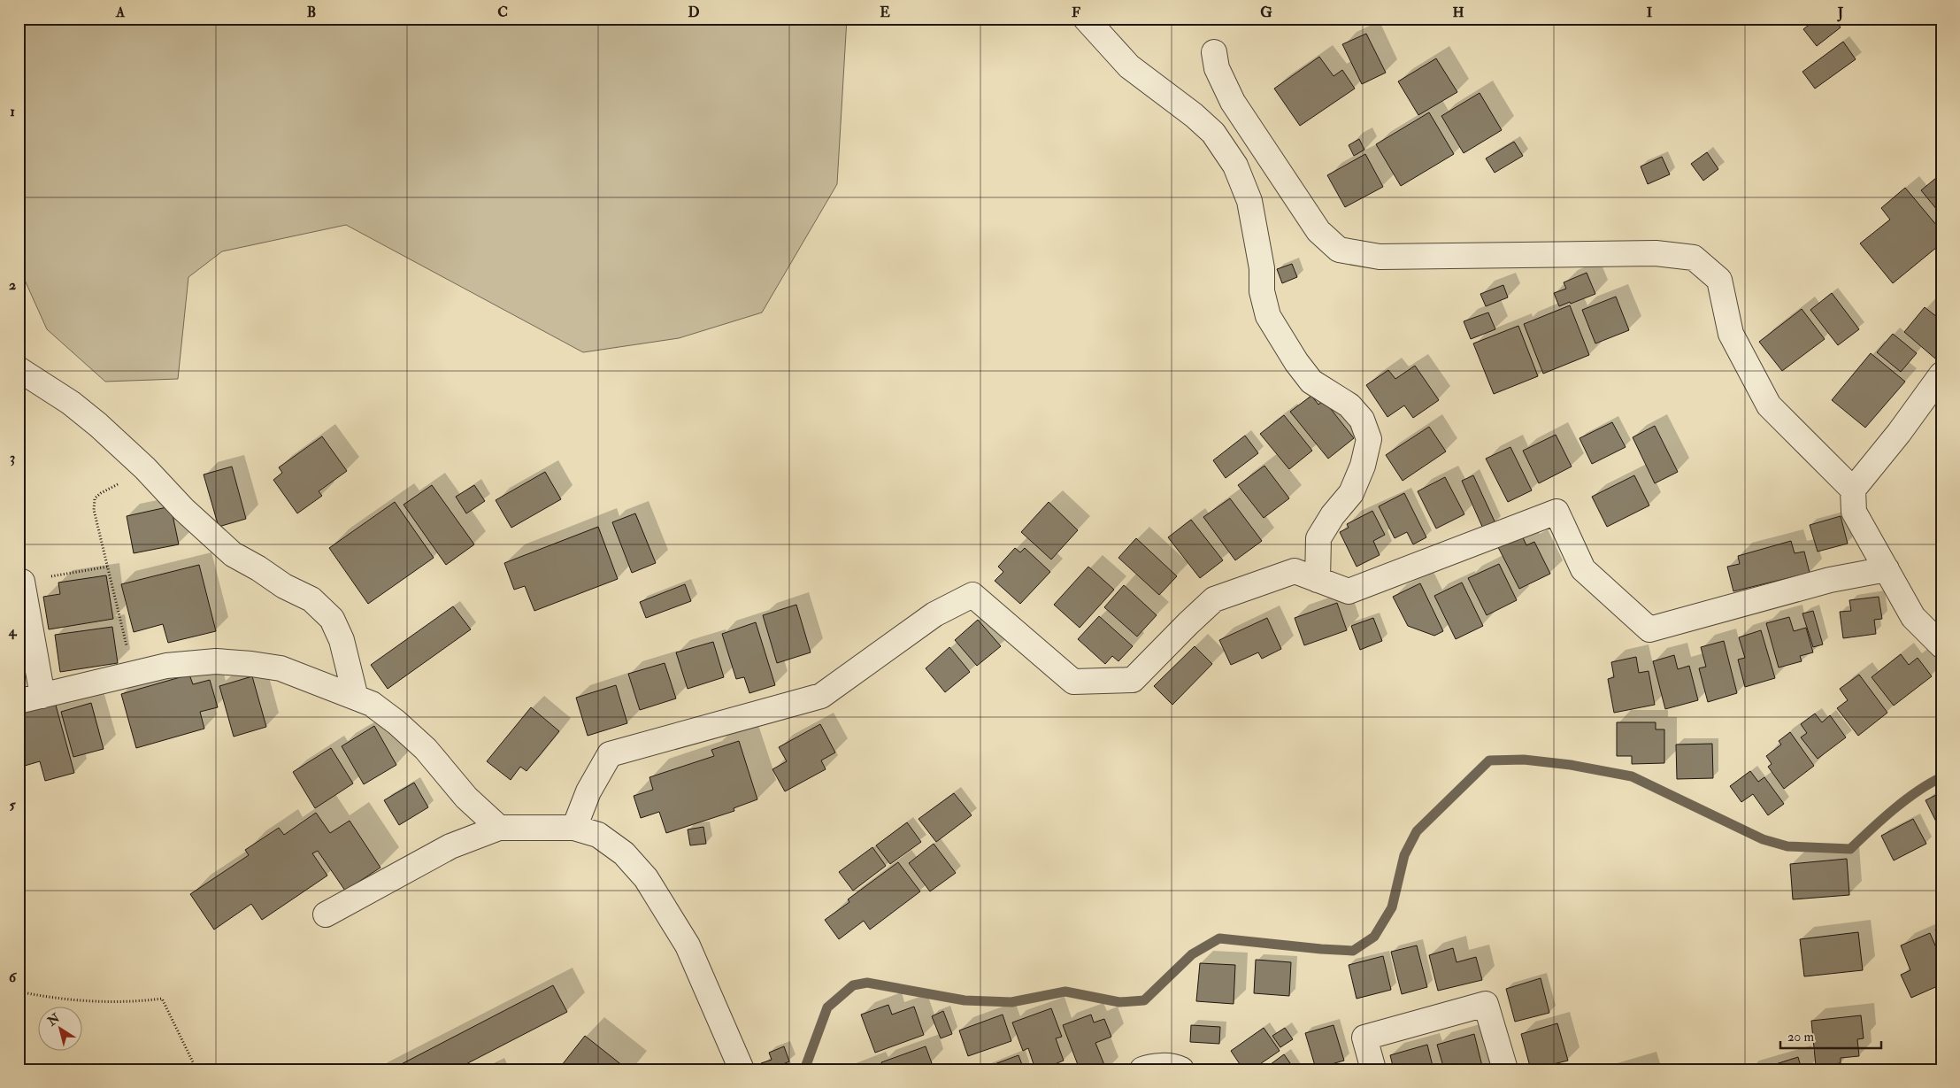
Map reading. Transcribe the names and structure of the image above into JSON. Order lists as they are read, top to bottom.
{
  "scale_bar": "20 m",
  "north": "top left",
  "grid": {
    "columns": [
      "A",
      "B",
      "C",
      "D",
      "E",
      "F",
      "G",
      "H",
      "I",
      "J"
    ],
    "rows": [
      "1",
      "2",
      "3",
      "4",
      "5",
      "6"
    ]
  }
}
